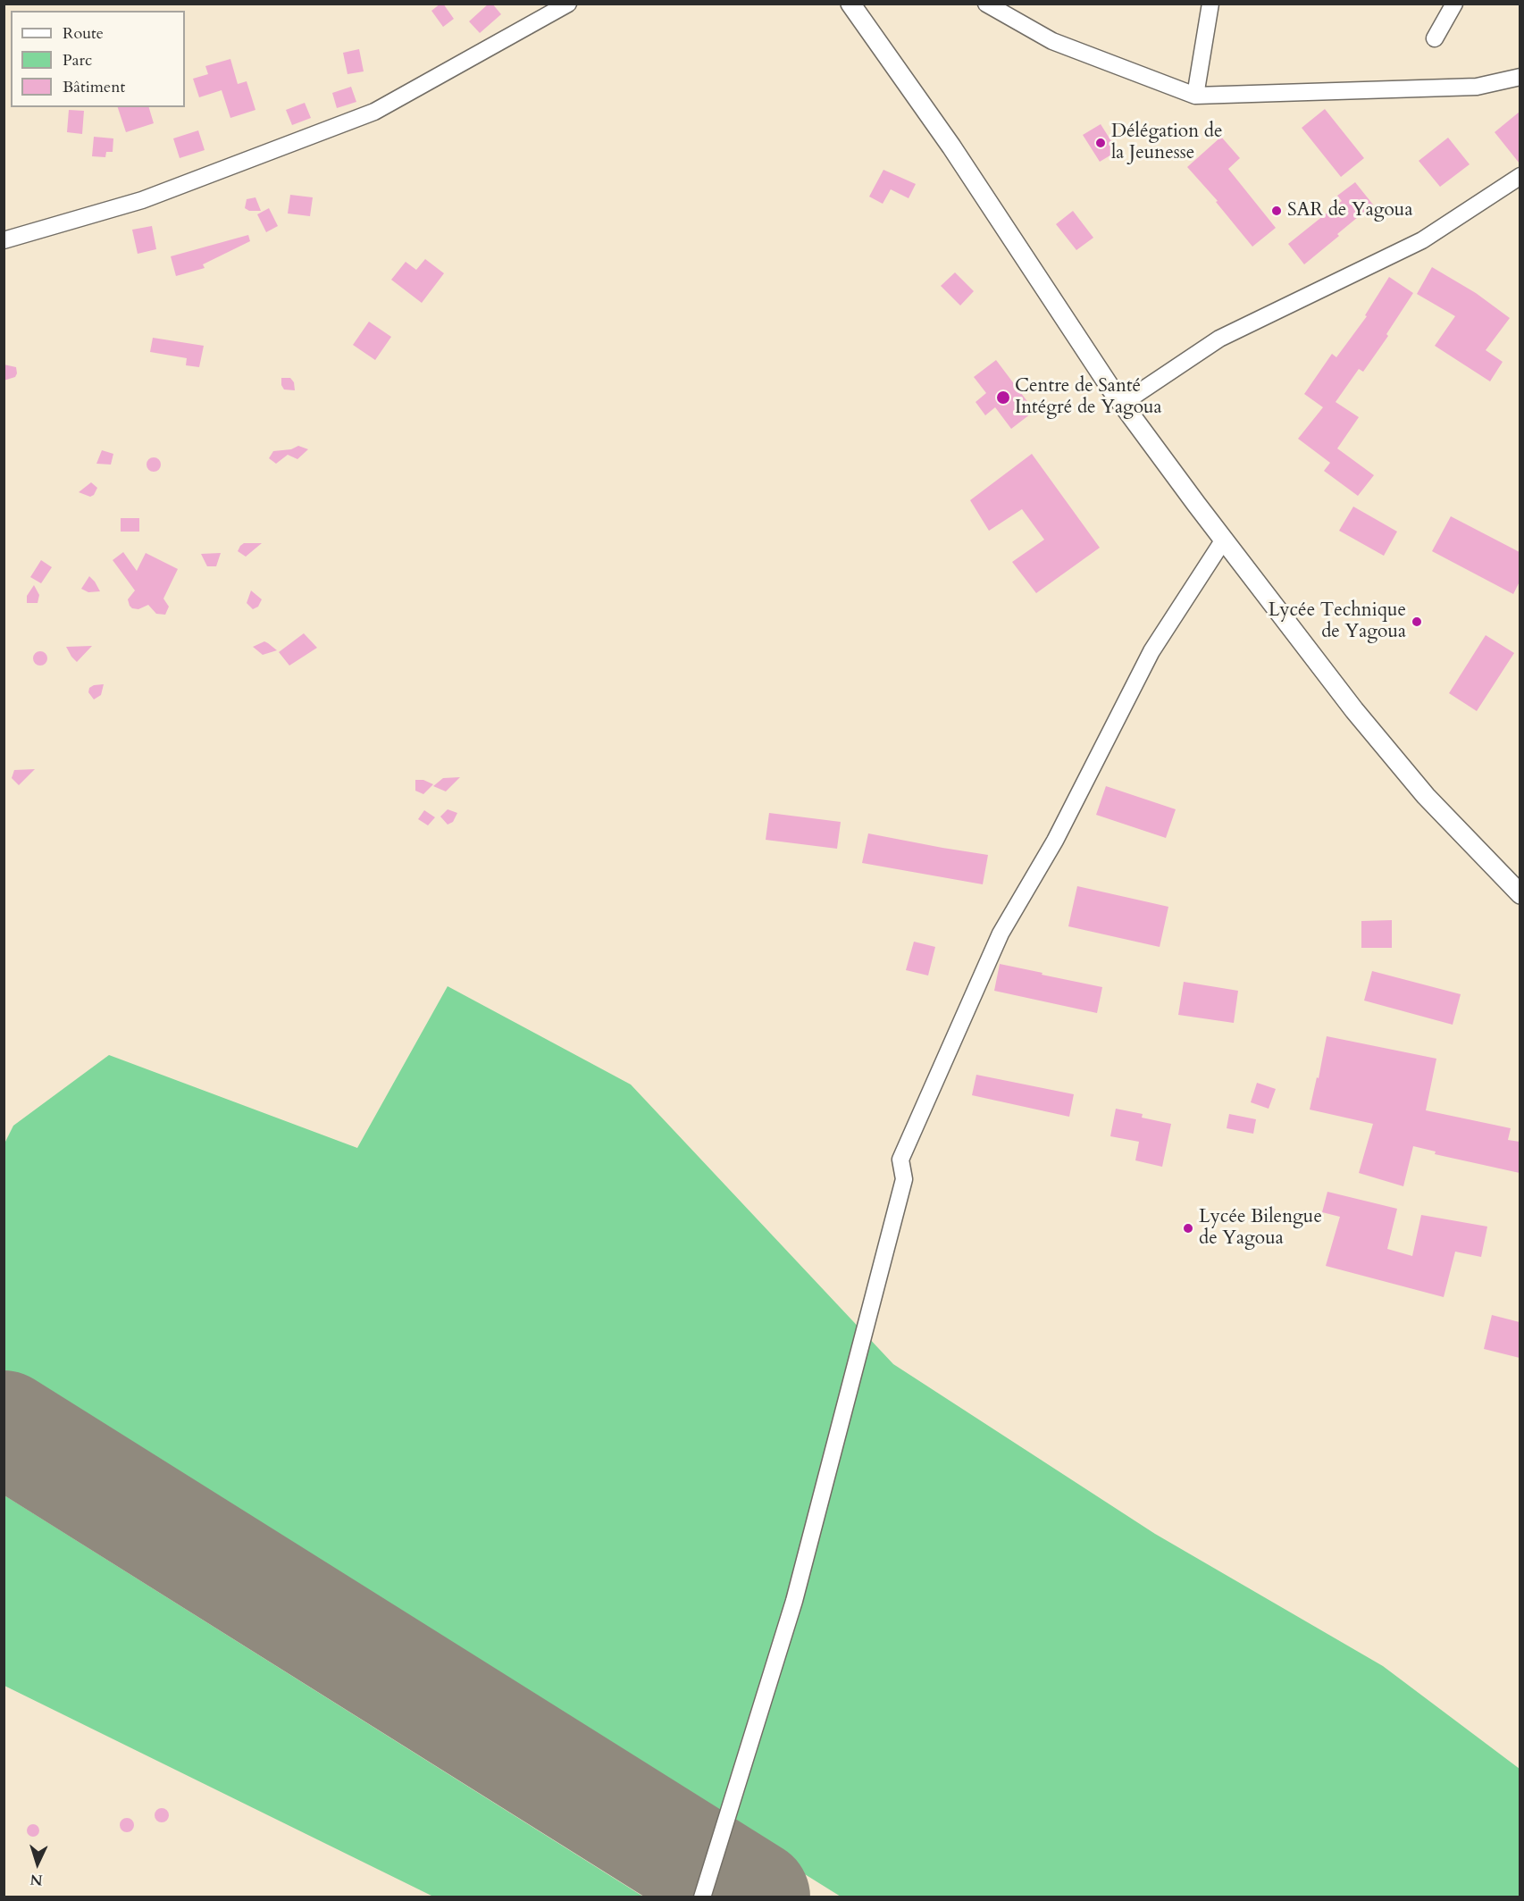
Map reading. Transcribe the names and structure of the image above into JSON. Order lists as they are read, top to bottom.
{
  "places": [
    "Délégation de la Jeunesse",
    "SAR de Yagoua",
    "Centre de Santé Intégré de Yagoua",
    "Lycée Technique de Yagoua",
    "Lycée Bilengue de Yagoua"
  ],
  "legend": ["Route", "Parc", "Bâtiment"],
  "north": "bottom"
}
